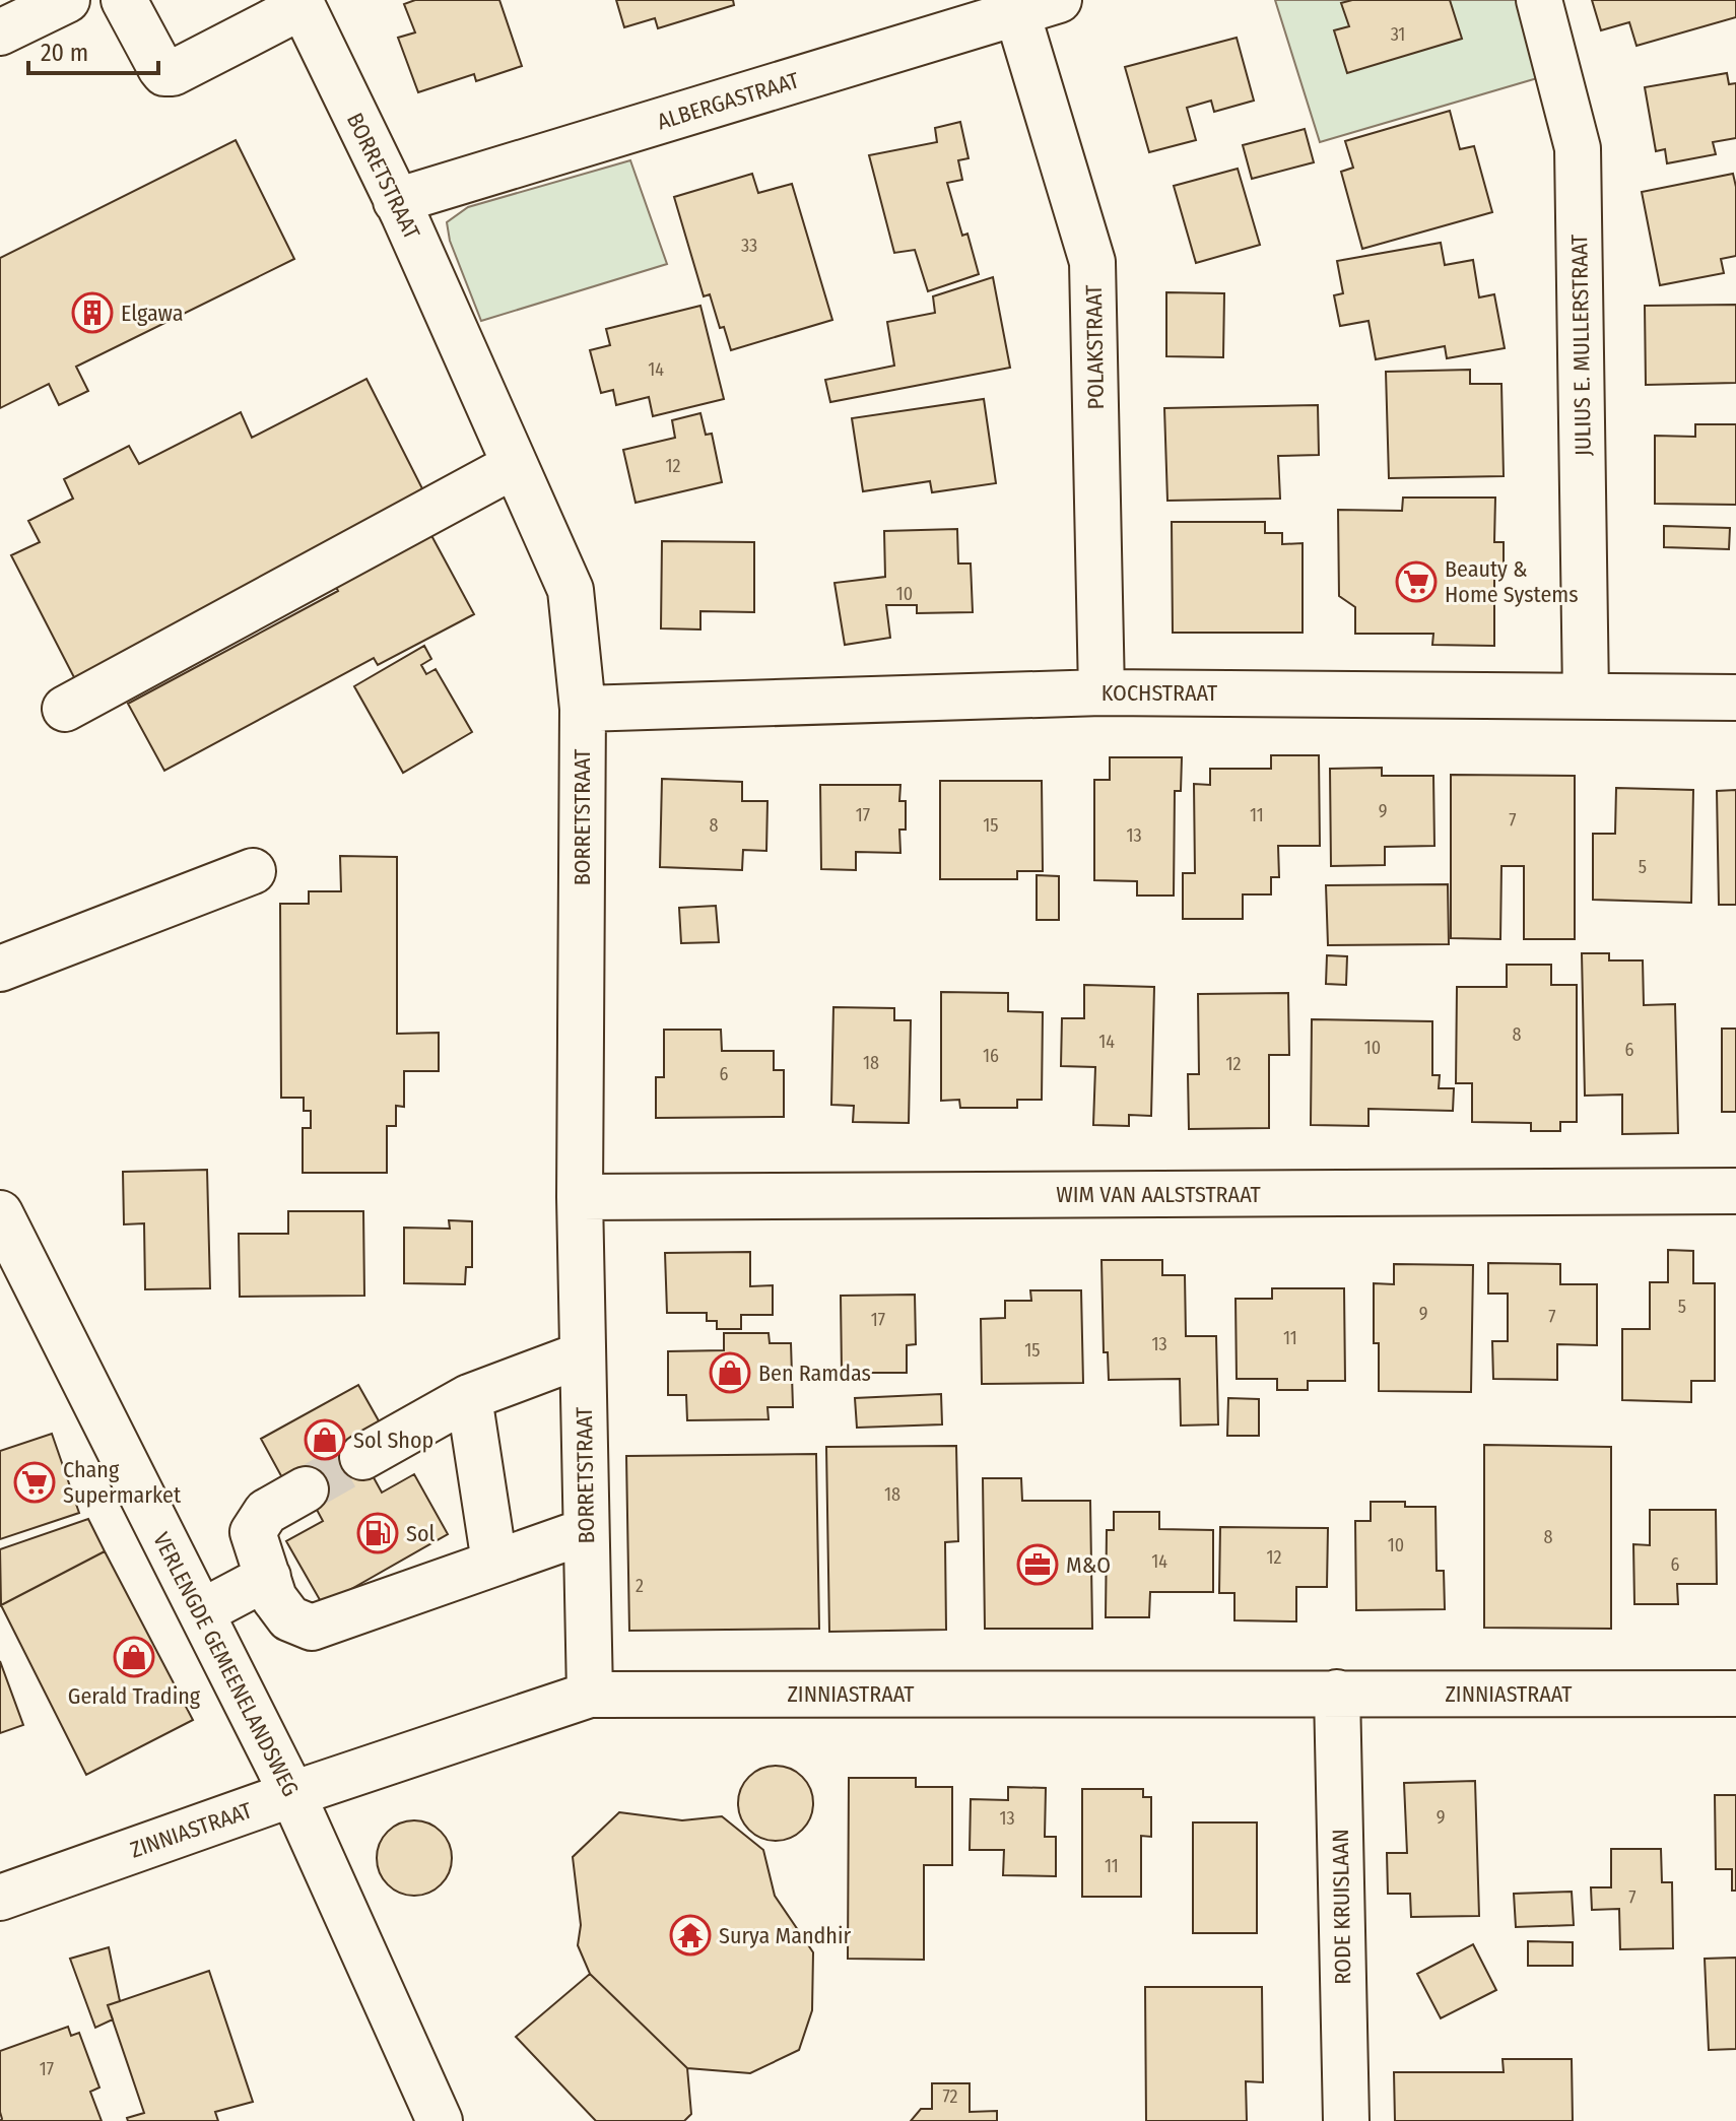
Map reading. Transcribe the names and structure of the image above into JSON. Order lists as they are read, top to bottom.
{
  "streets": {
    "street": [
      "ALBERGASTRAAT",
      "BORRETSTRAAT",
      "JULIUS E. MULLERSTRAAT",
      "POLAKSTRAAT",
      "KOCHSTRAAT",
      "WIM VAN AALSTSTRAAT",
      "VERLENGDE GEMEENELANDSWEG",
      "ZINNIASTRAAT",
      "RODE KRUISLAAN"
    ]
  },
  "crossings": [
    ["ALBERGASTRAAT", "BORRETSTRAAT"],
    ["ALBERGASTRAAT", "POLAKSTRAAT"],
    ["BORRETSTRAAT", "KOCHSTRAAT"],
    ["BORRETSTRAAT", "WIM VAN AALSTSTRAAT"],
    ["BORRETSTRAAT", "ZINNIASTRAAT"],
    ["JULIUS E. MULLERSTRAAT", "KOCHSTRAAT"],
    ["POLAKSTRAAT", "KOCHSTRAAT"],
    ["VERLENGDE GEMEENELANDSWEG", "ZINNIASTRAAT"],
    ["ZINNIASTRAAT", "RODE KRUISLAAN"]
  ],
  "places": {
    "building": ["Elgawa"],
    "supermarket": ["Beauty & Home Systems", "Chang Supermarket"],
    "shop": ["Ben Ramdas", "Sol Shop", "Gerald Trading"],
    "fuel station": ["Sol"],
    "office": ["M&O"],
    "temple": ["Surya Mandhir"]
  },
  "house_numbers": [
    "31",
    "33",
    "14",
    "12",
    "10",
    "9",
    "17",
    "11",
    "7",
    "8",
    "15",
    "13",
    "5",
    "8",
    "14",
    "10",
    "6",
    "16",
    "18",
    "12",
    "6",
    "5",
    "9",
    "7",
    "17",
    "11",
    "13",
    "15",
    "18",
    "8",
    "10",
    "12",
    "14",
    "6",
    "2",
    "9",
    "13",
    "11",
    "7",
    "17",
    "72"
  ],
  "scale_bar": "20 m"
}
